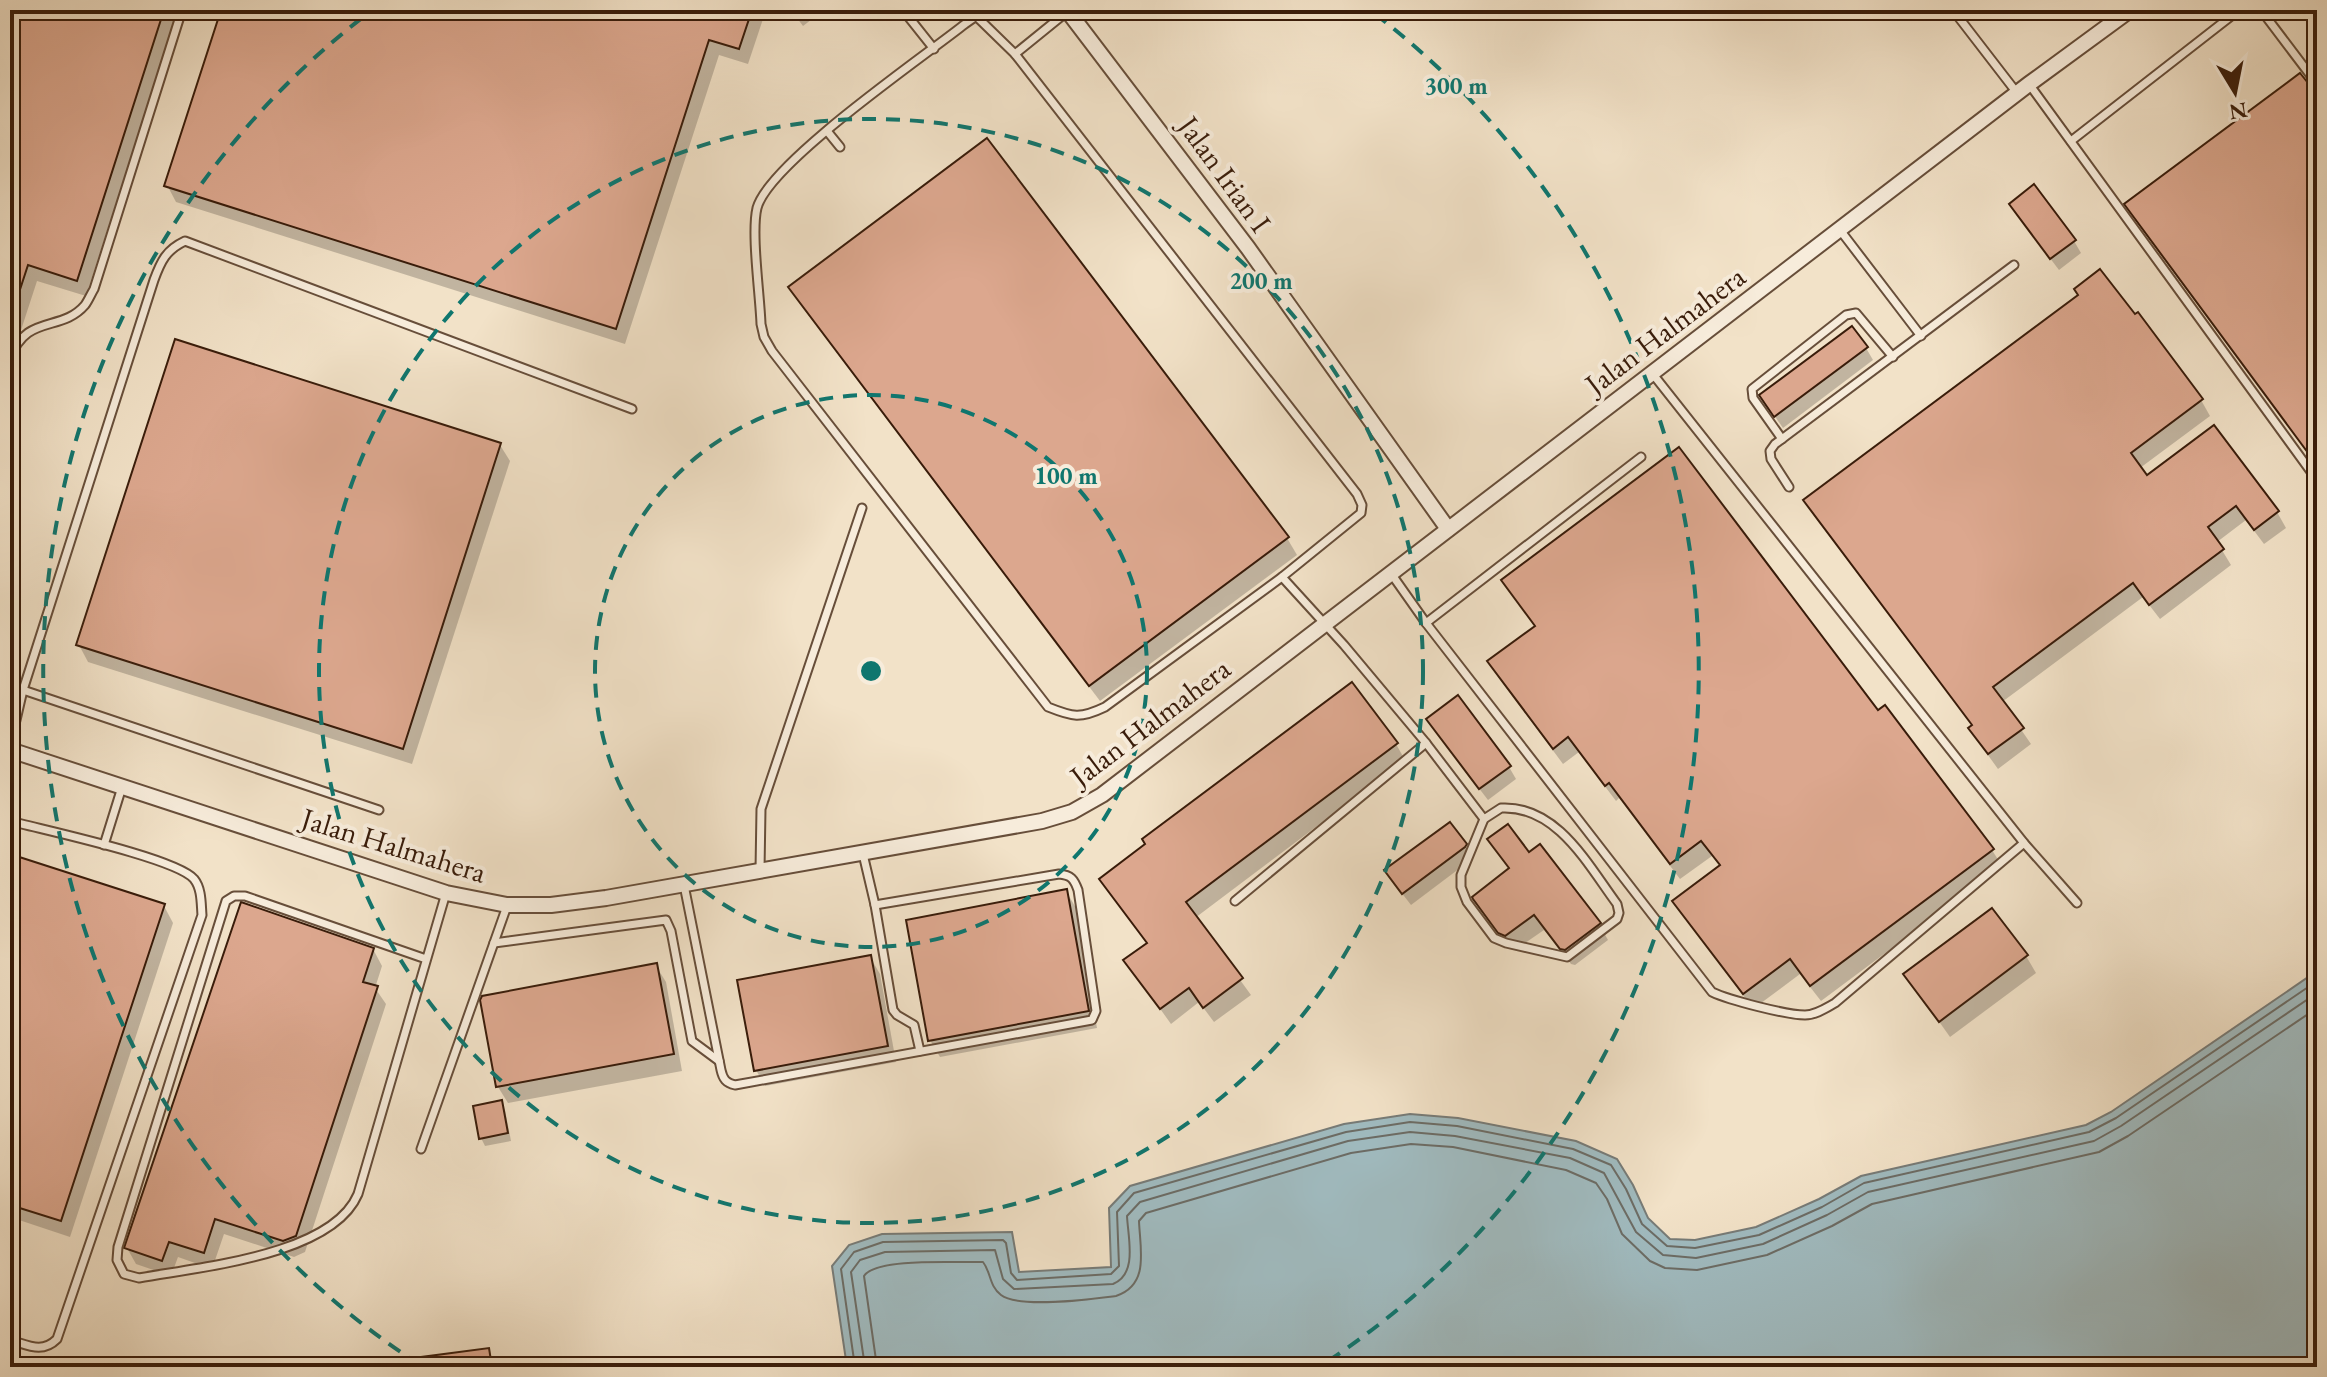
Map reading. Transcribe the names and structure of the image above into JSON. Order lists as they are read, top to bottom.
{
  "streets": {
    "street": ["Jalan Irian I", "Jalan Halmahera"]
  },
  "crossings": [
    ["Jalan Irian I", "Jalan Halmahera"]
  ],
  "north": "bottom",
  "rings": ["300 m", "200 m", "100 m"]
}
